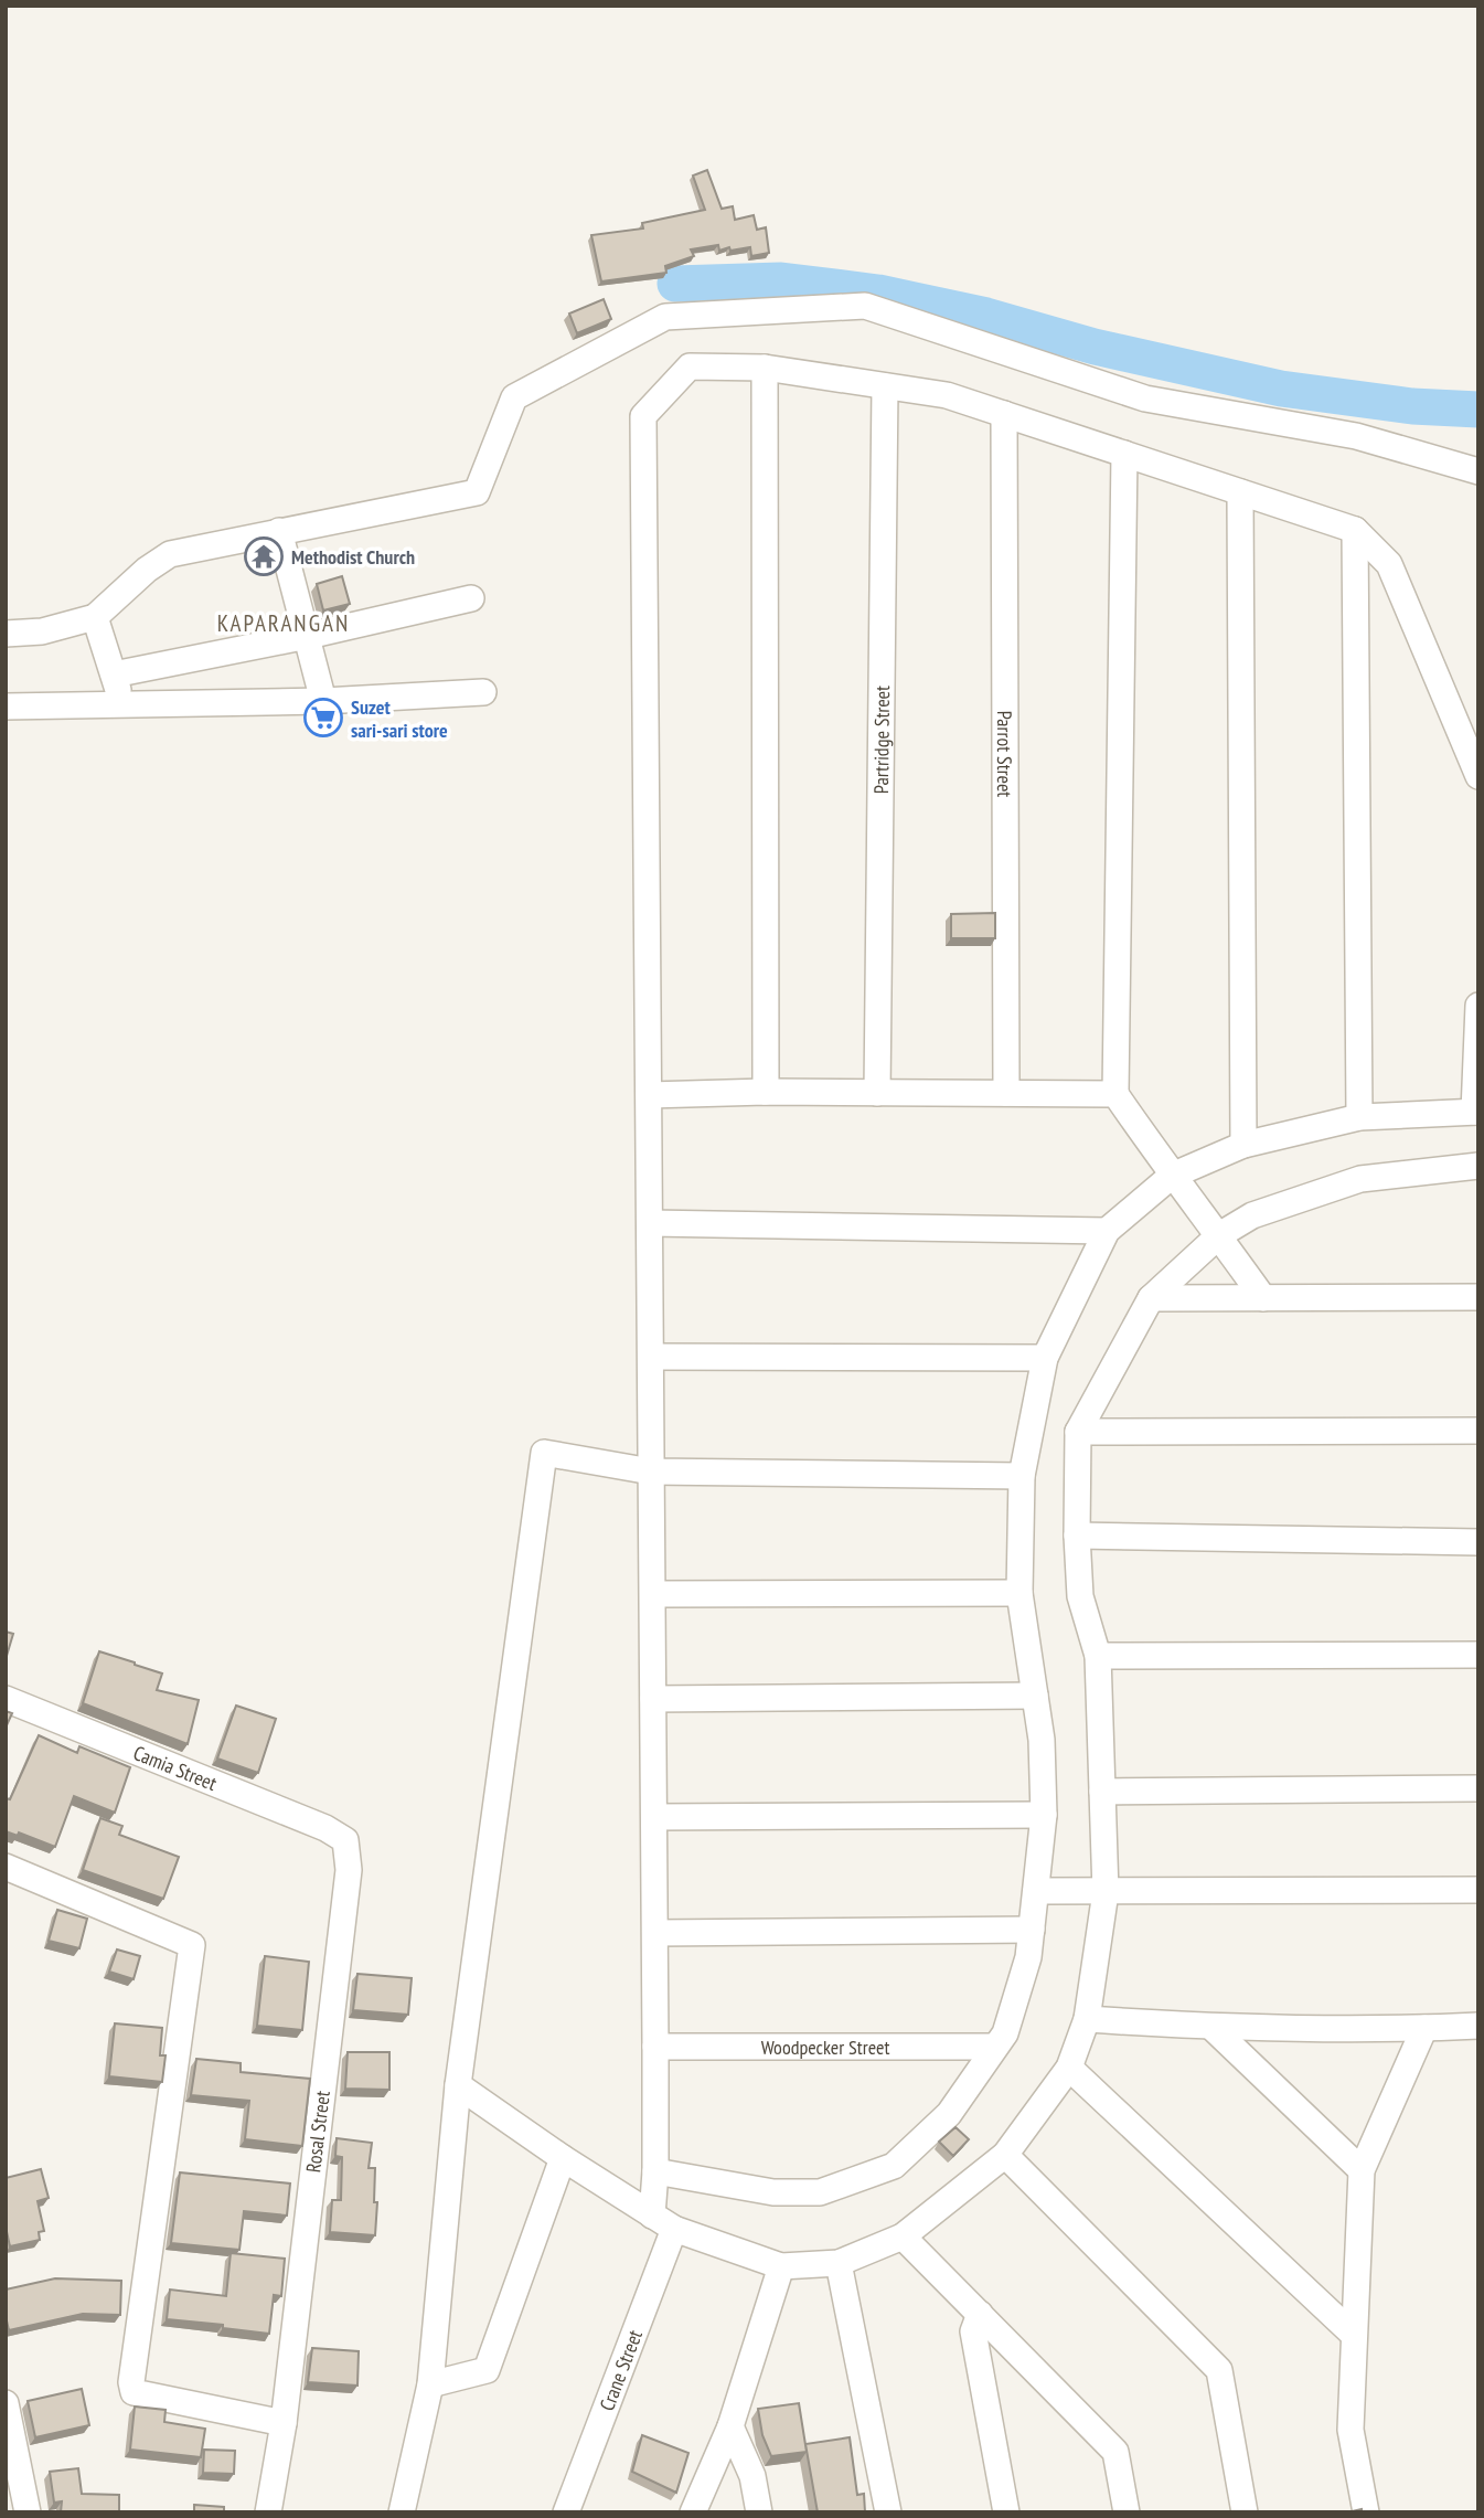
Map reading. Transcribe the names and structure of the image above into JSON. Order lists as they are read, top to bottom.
{
  "streets": {
    "street": [
      "Partridge Street",
      "Parrot Street",
      "Camia Street",
      "Woodpecker Street",
      "Rosal Street",
      "Crane Street"
    ]
  },
  "crossings": [
    ["Camia Street", "Rosal Street"]
  ],
  "districts": ["KAPARANGAN"],
  "places": {
    "temple": ["Methodist Church"],
    "supermarket": ["Suzet sari-sari store"]
  }
}
